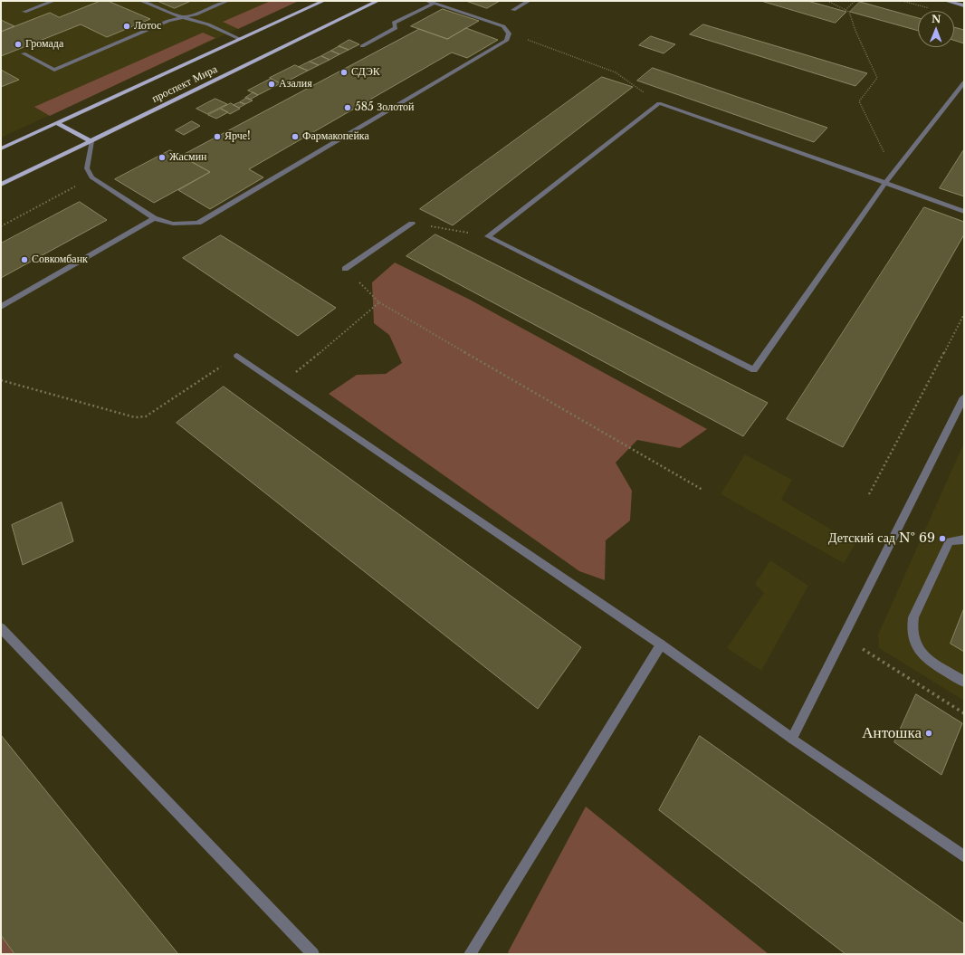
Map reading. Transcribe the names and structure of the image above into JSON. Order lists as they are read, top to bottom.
{
  "streets": {
    "main road": ["проспект Мира"]
  },
  "places": [
    "Лотос",
    "Громада",
    "СДЭК",
    "Азалия",
    "585 Золотой",
    "Ярче!",
    "Фармакопейка",
    "Жасмин",
    "Совкомбанк",
    "Детский сад № 69",
    "Антошка"
  ],
  "north": "top"
}
